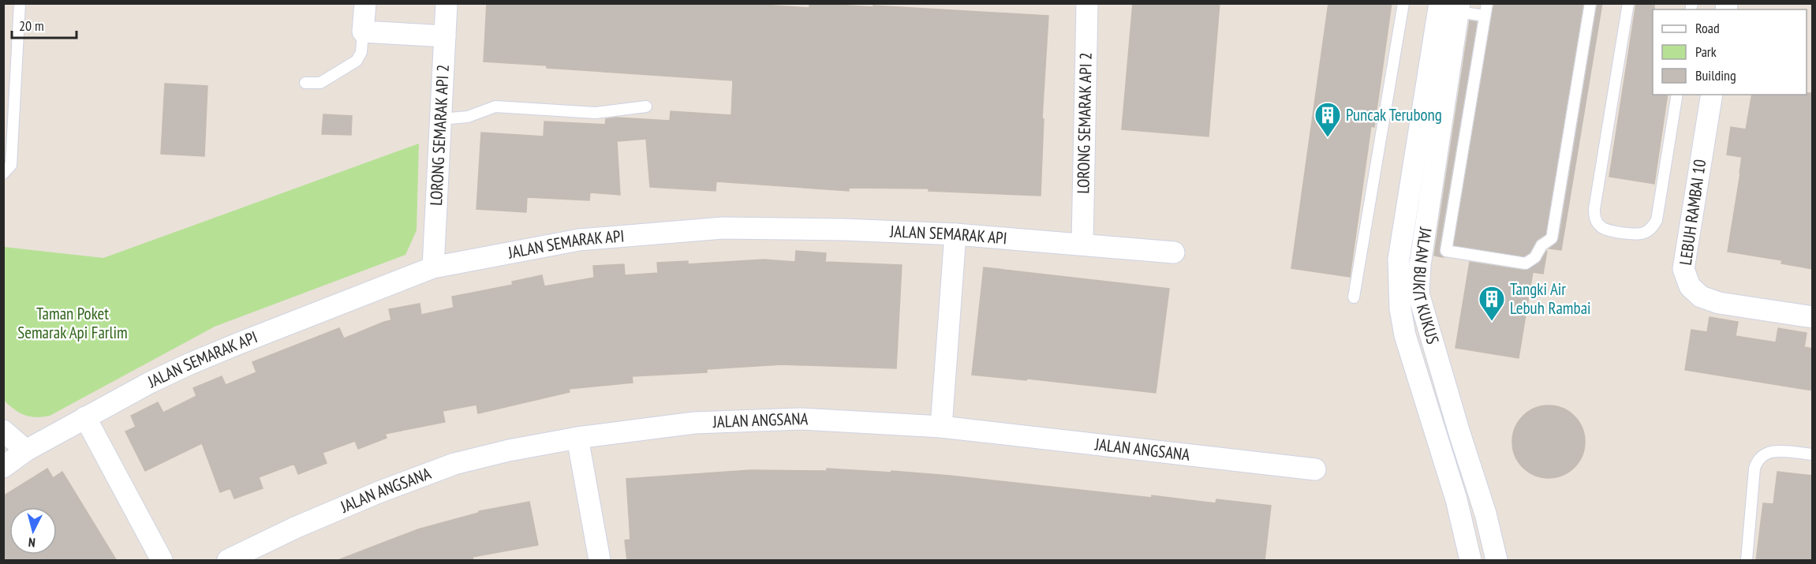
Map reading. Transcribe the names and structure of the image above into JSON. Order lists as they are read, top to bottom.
{
  "streets": {
    "street": [
      "LORONG SEMARAK API 2",
      "LEBUH RAMBAI 10",
      "JALAN SEMARAK API",
      "JALAN BUKIT KUKUS",
      "JALAN ANGSANA"
    ]
  },
  "crossings": [
    ["LORONG SEMARAK API 2", "JALAN SEMARAK API"]
  ],
  "parks": ["Taman Poket Semarak Api Farlim"],
  "places": {
    "building": ["Puncak Terubong", "Tangki Air Lebuh Rambai"]
  },
  "legend": ["Road", "Park", "Building"],
  "scale_bar": "20 m",
  "north": "bottom"
}
